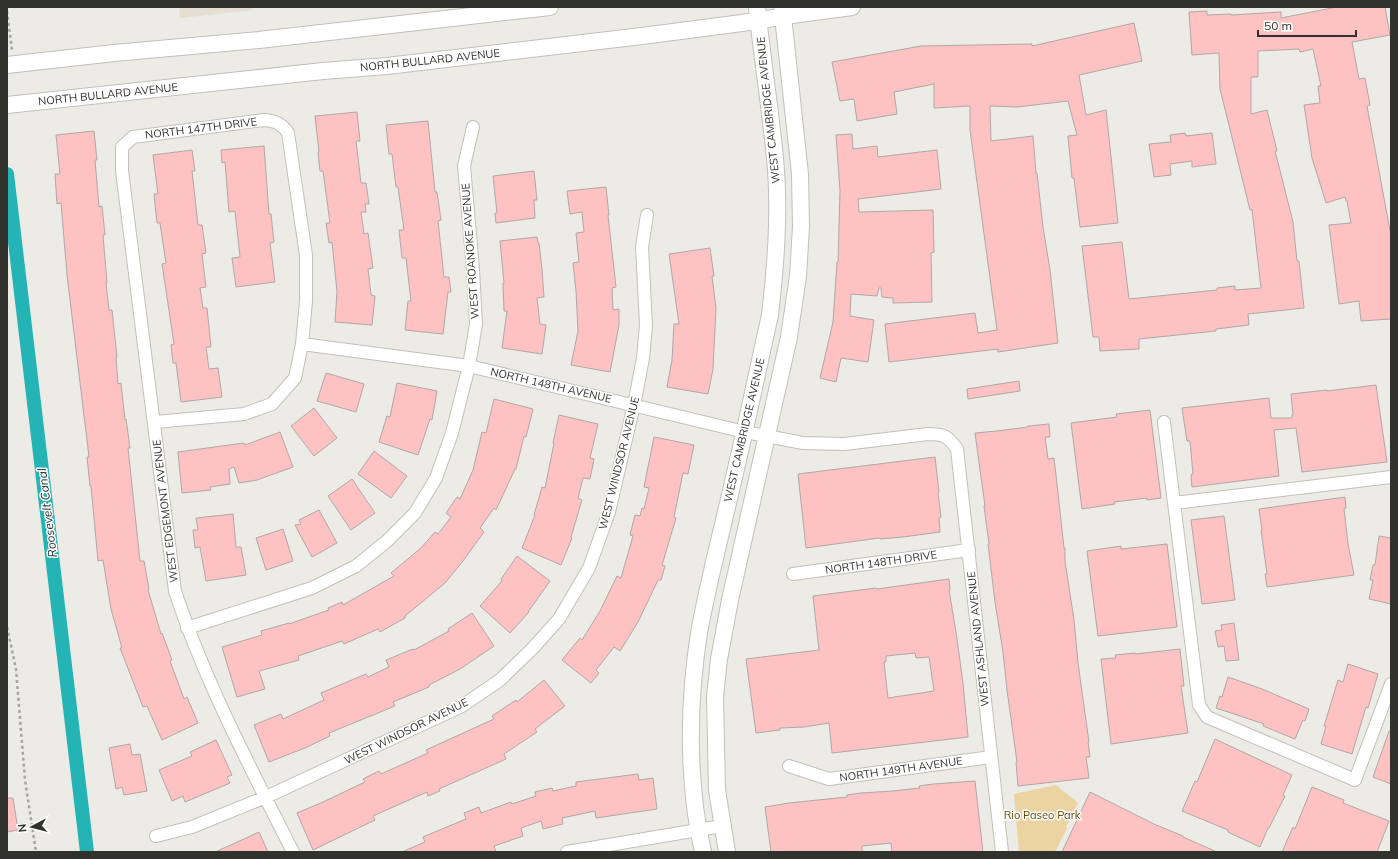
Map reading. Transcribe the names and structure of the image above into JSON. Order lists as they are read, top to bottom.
{
  "streets": {
    "street": [
      "NORTH BULLARD AVENUE",
      "WEST CAMBRIDGE AVENUE",
      "NORTH 147TH DRIVE",
      "WEST ROANOKE AVENUE",
      "NORTH 148TH AVENUE",
      "WEST WINDSOR AVENUE",
      "WEST EDGEMONT AVENUE",
      "NORTH 148TH DRIVE",
      "WEST ASHLAND AVENUE",
      "NORTH 149TH AVENUE"
    ]
  },
  "crossings": [
    ["NORTH BULLARD AVENUE", "WEST CAMBRIDGE AVENUE"],
    ["WEST CAMBRIDGE AVENUE", "NORTH 148TH AVENUE"],
    ["NORTH 147TH DRIVE", "NORTH 148TH AVENUE"],
    ["NORTH 147TH DRIVE", "WEST EDGEMONT AVENUE"],
    ["WEST ROANOKE AVENUE", "NORTH 148TH AVENUE"],
    ["WEST ROANOKE AVENUE", "WEST EDGEMONT AVENUE"],
    ["NORTH 148TH AVENUE", "WEST WINDSOR AVENUE"],
    ["NORTH 148TH AVENUE", "WEST ASHLAND AVENUE"],
    ["WEST WINDSOR AVENUE", "WEST EDGEMONT AVENUE"],
    ["NORTH 148TH DRIVE", "WEST ASHLAND AVENUE"],
    ["WEST ASHLAND AVENUE", "NORTH 149TH AVENUE"]
  ],
  "water": ["Roosevelt Canal"],
  "parks": ["Rio Paseo Park"],
  "scale_bar": "50 m",
  "north": "left"
}
